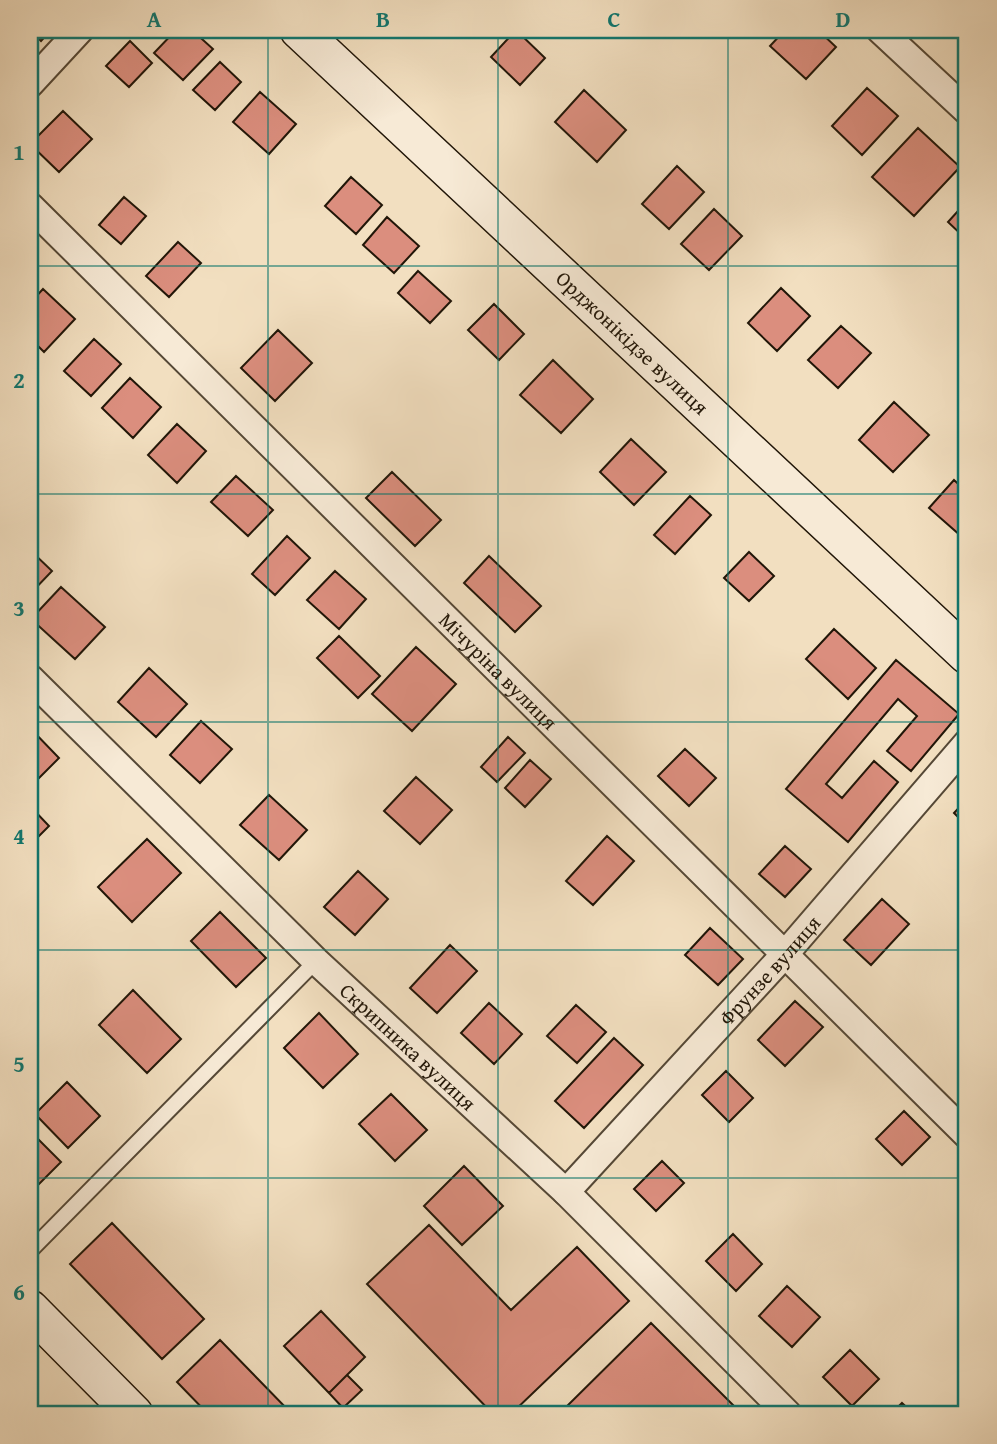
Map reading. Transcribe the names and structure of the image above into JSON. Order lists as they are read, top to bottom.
{
  "streets": {
    "main road": ["Орджонікідзе вулиця"],
    "street": ["Мічуріна вулиця", "Фрунзе вулиця", "Скрипника вулиця"]
  },
  "crossings": [
    ["Мічуріна вулиця", "Фрунзе вулиця"],
    ["Фрунзе вулиця", "Скрипника вулиця"]
  ],
  "grid": {
    "columns": [
      "A",
      "B",
      "C",
      "D"
    ],
    "rows": [
      "1",
      "2",
      "3",
      "4",
      "5",
      "6"
    ]
  }
}
